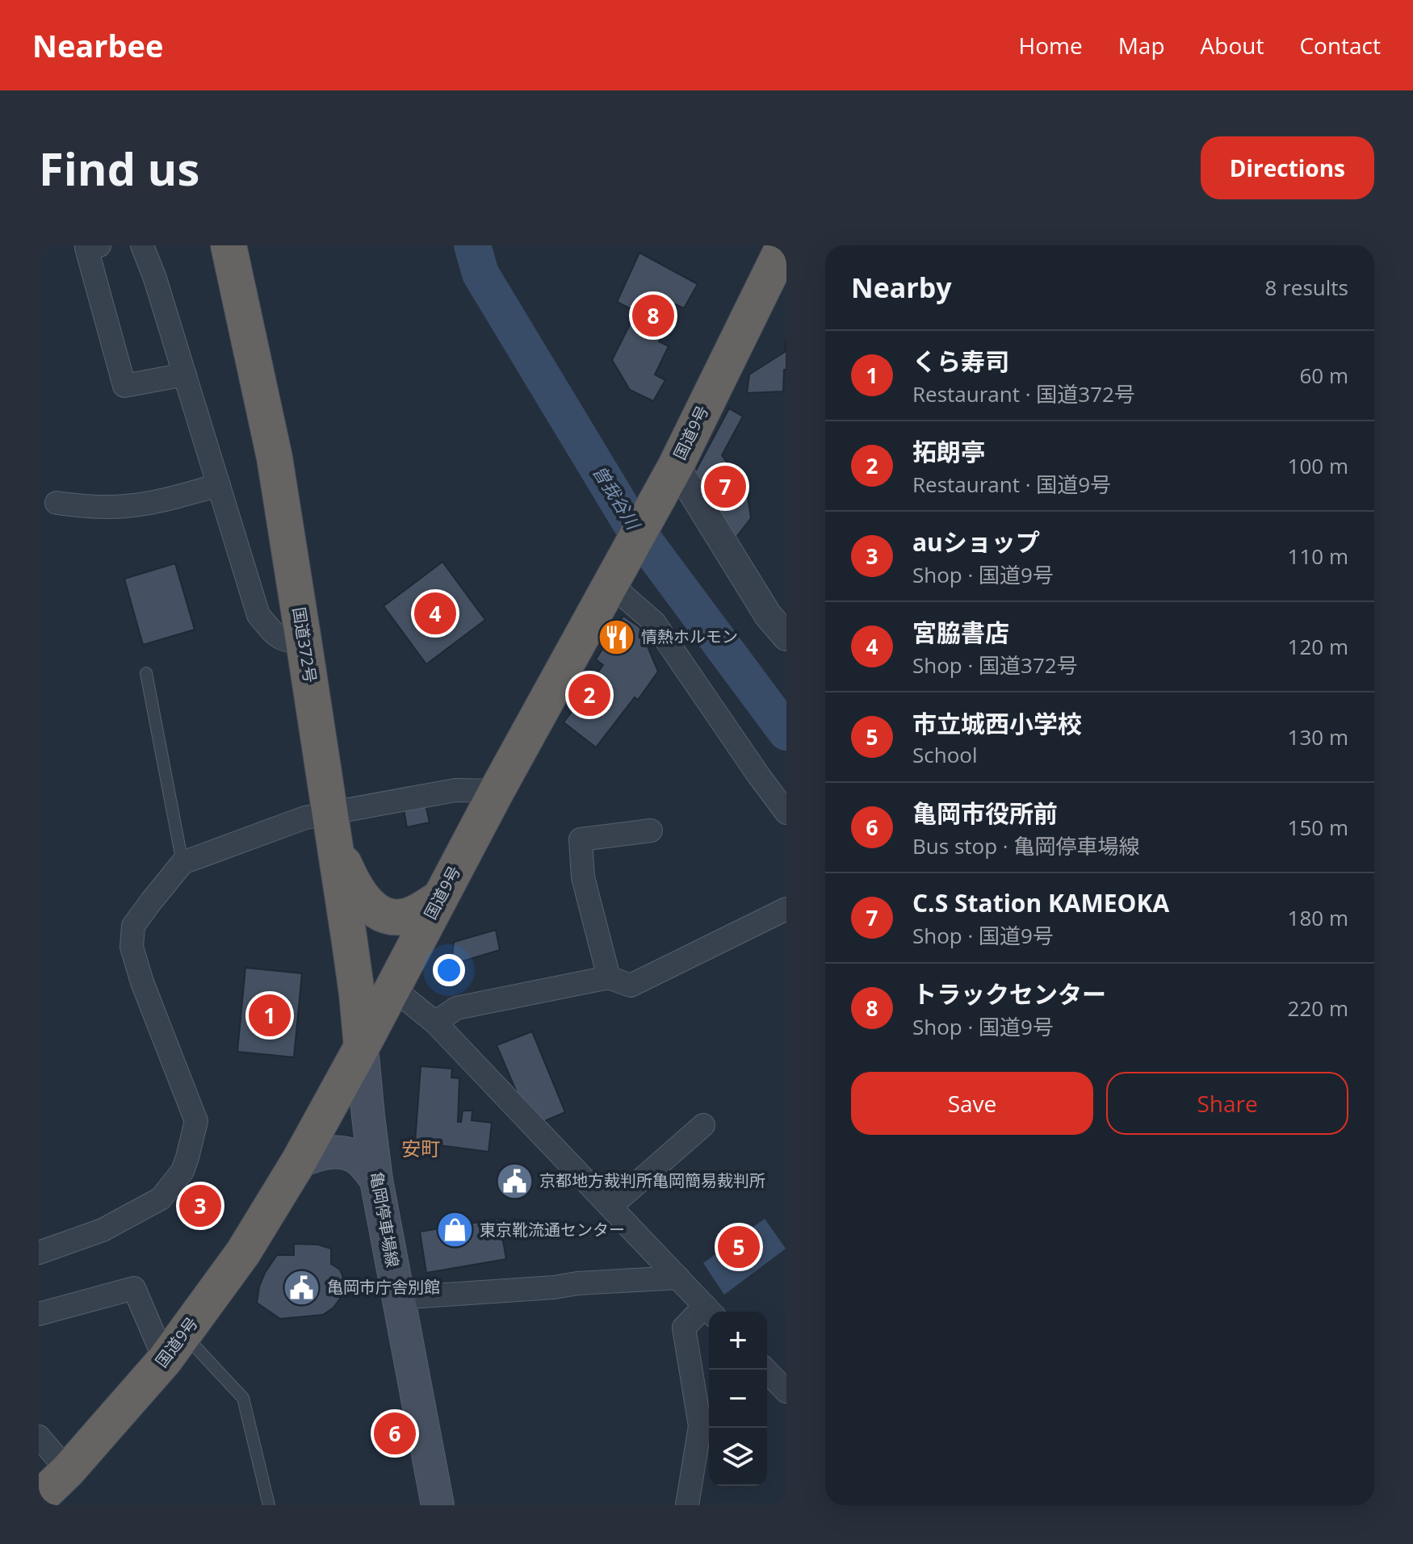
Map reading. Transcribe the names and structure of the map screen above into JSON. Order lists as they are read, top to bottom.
{
  "streets": {
    "highway": ["国道9号", "国道372号"],
    "main road": ["亀岡停車場線"]
  },
  "crossings": [
    ["国道9号", "国道372号"],
    ["国道9号", "亀岡停車場線"],
    ["国道372号", "亀岡停車場線"]
  ],
  "districts": ["安町"],
  "water": ["曽我谷川"],
  "places": {
    "restaurant": ["情熱ホルモン"],
    "public building": ["京都地方裁判所亀岡簡易裁判所", "亀岡市庁舎別館"],
    "shop": ["東京靴流通センター"]
  },
  "page": {
    "header": "Nearbee",
    "nav": [
      "Home",
      "Map",
      "About",
      "Contact"
    ],
    "buttons": [
      "Directions",
      ["Save", "Share"]
    ],
    "title": "Find us",
    "heading": ["Nearby", "8 results"],
    "pins": [
      "8",
      "7",
      "4",
      "2",
      "1",
      "3",
      "5",
      "6"
    ],
    "list": [
      {
        "mark": "1",
        "name": "くら寿司",
        "note": "Restaurant · 国道372号",
        "value": "60 m"
      },
      {
        "mark": "2",
        "name": "拓朗亭",
        "note": "Restaurant · 国道9号",
        "value": "100 m"
      },
      {
        "mark": "3",
        "name": "auショップ",
        "note": "Shop · 国道9号",
        "value": "110 m"
      },
      {
        "mark": "4",
        "name": "宮脇書店",
        "note": "Shop · 国道372号",
        "value": "120 m"
      },
      {
        "mark": "5",
        "name": "市立城西小学校",
        "note": "School",
        "value": "130 m"
      },
      {
        "mark": "6",
        "name": "亀岡市役所前",
        "note": "Bus stop · 亀岡停車場線",
        "value": "150 m"
      },
      {
        "mark": "7",
        "name": "C.S Station KAMEOKA",
        "note": "Shop · 国道9号",
        "value": "180 m"
      },
      {
        "mark": "8",
        "name": "トラックセンター",
        "note": "Shop · 国道9号",
        "value": "220 m"
      }
    ],
    "map_buttons": ["+", "−"]
  }
}
